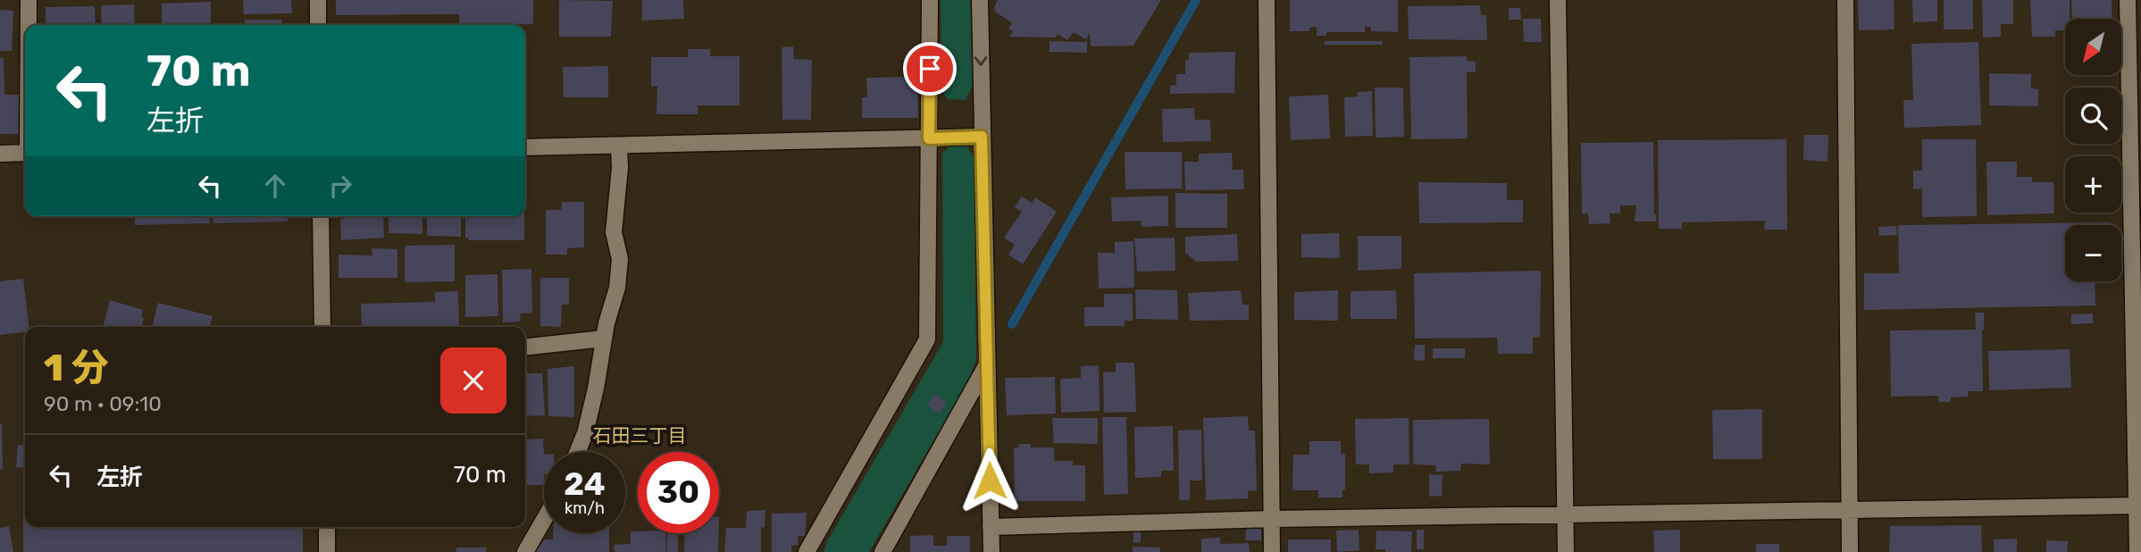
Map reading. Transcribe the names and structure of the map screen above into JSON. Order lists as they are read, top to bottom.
{
  "districts": ["石田三丁目"],
  "north": "bottom left",
  "page": {
    "map_buttons": ["+", "−"],
    "turn": ["70 m", "左折"],
    "heading": ["1 分", "90 m · 09:10"],
    "list": [
      {
        "name": "左折",
        "value": "70 m"
      }
    ],
    "speed": "24 km/h",
    "limit": "30"
  }
}
